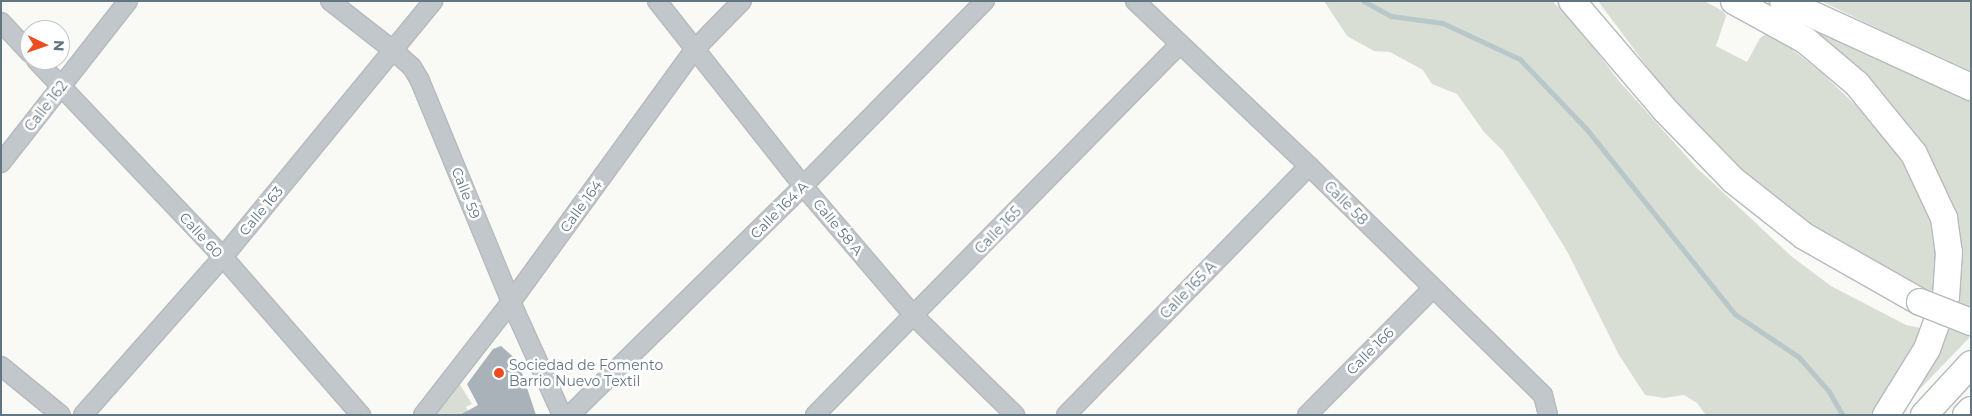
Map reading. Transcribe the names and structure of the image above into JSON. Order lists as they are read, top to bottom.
{
  "streets": {
    "street": [
      "Calle 162",
      "Calle 59",
      "Calle 58",
      "Calle 164",
      "Calle 164 A",
      "Calle 163",
      "Calle 58 A",
      "Calle 165",
      "Calle 60",
      "Calle 165 A",
      "Calle 166"
    ]
  },
  "crossings": [
    ["Calle 162", "Calle 60"],
    ["Calle 59", "Calle 164"],
    ["Calle 59", "Calle 163"],
    ["Calle 58", "Calle 165"],
    ["Calle 58", "Calle 165 A"],
    ["Calle 58", "Calle 166"],
    ["Calle 164", "Calle 58 A"],
    ["Calle 164 A", "Calle 58 A"],
    ["Calle 163", "Calle 60"],
    ["Calle 58 A", "Calle 165"]
  ],
  "places": ["Sociedad de Fomento Barrio Nuevo Textil"],
  "north": "right"
}
